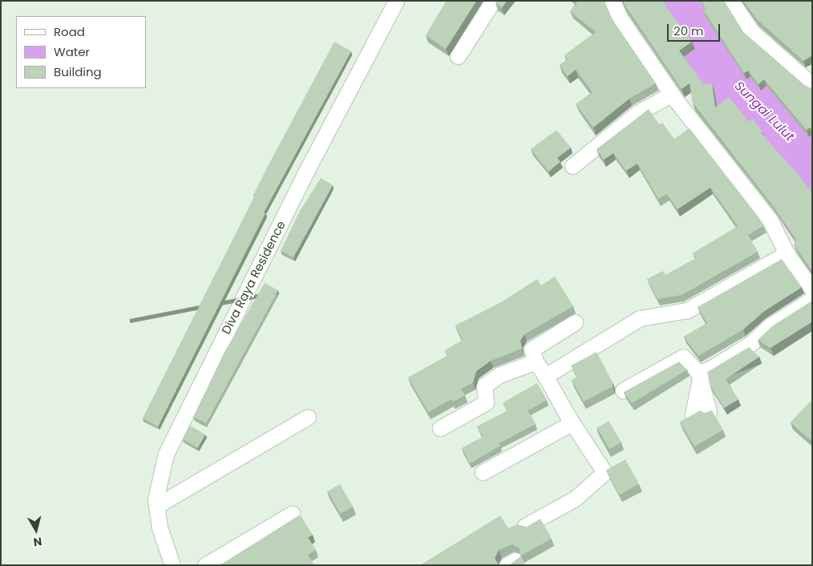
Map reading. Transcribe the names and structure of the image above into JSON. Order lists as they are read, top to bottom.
{
  "streets": {
    "street": ["Diva Raya Residence"]
  },
  "water": ["Sungai Lulut"],
  "legend": ["Road", "Water", "Building"],
  "scale_bar": "20 m",
  "north": "bottom"
}
